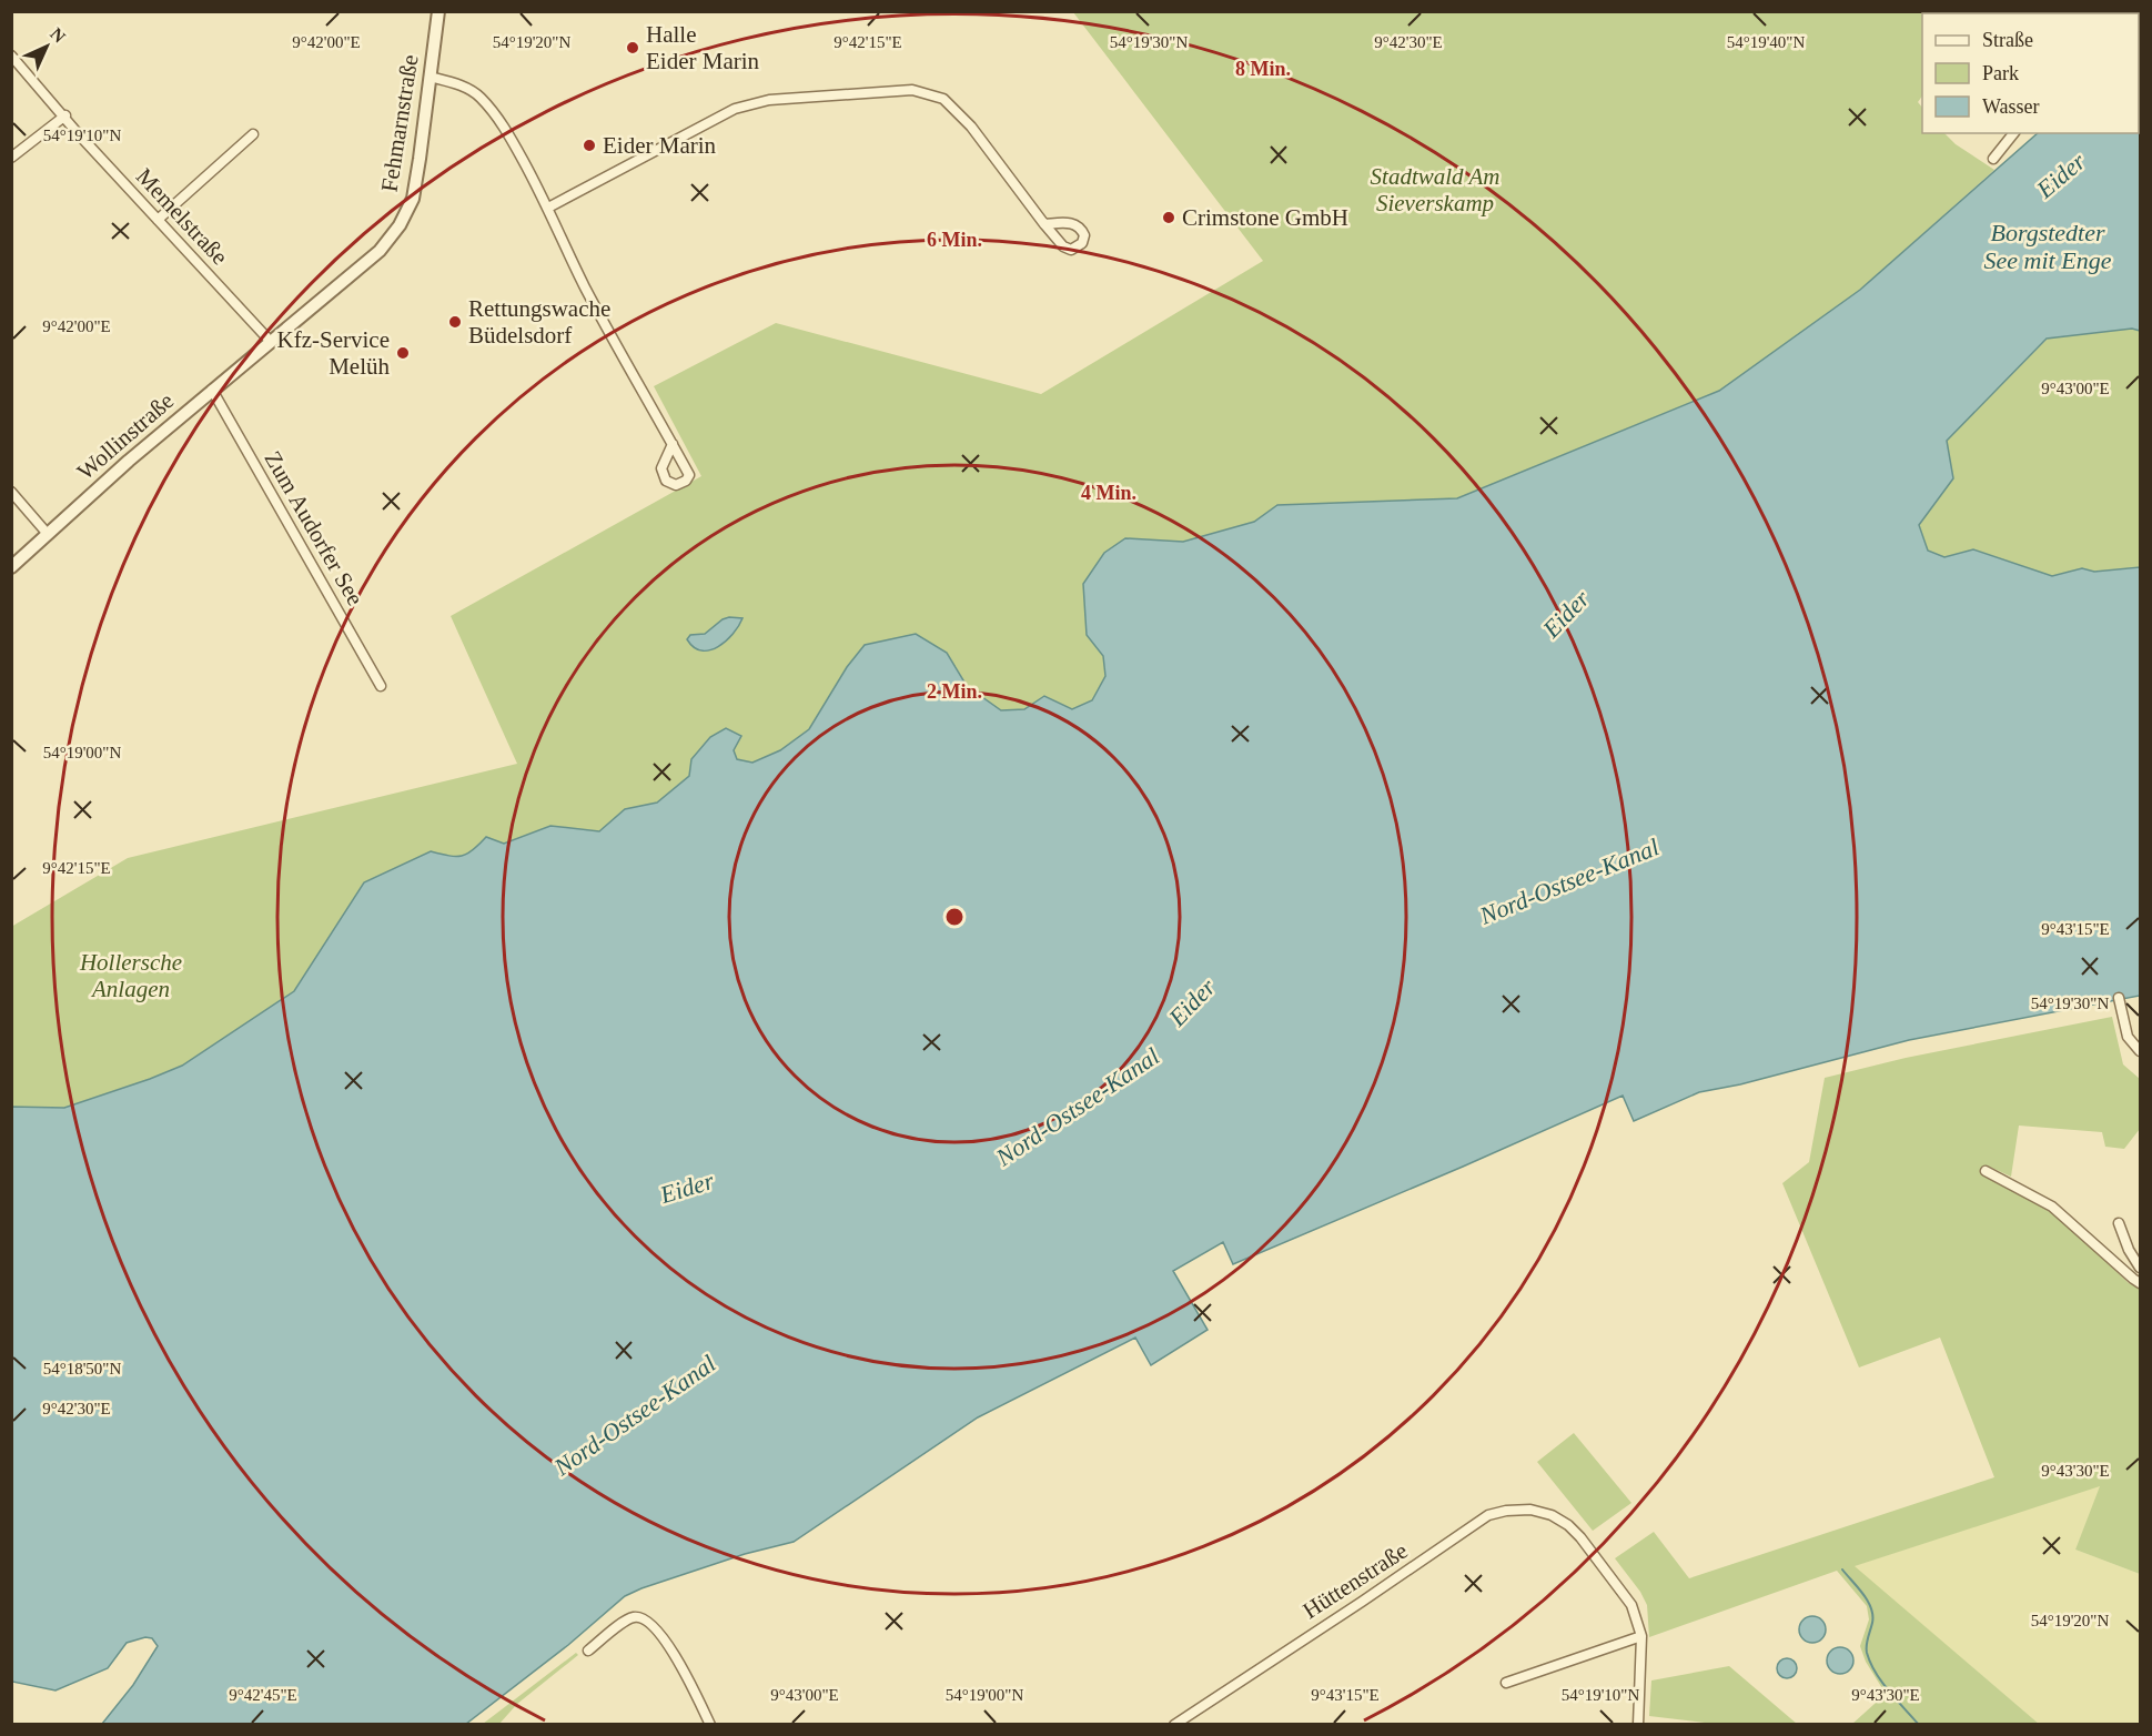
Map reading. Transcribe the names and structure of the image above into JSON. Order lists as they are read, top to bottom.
{
  "streets": {
    "street": [
      "Fehmarnstraße",
      "Memelstraße",
      "Wollinstraße",
      "Zum Audorfer See",
      "Hüttenstraße"
    ]
  },
  "crossings": [
    ["Fehmarnstraße", "Memelstraße"],
    ["Fehmarnstraße", "Wollinstraße"],
    ["Memelstraße", "Wollinstraße"],
    ["Wollinstraße", "Zum Audorfer See"]
  ],
  "water": ["Eider", "Borgstedter See mit Enge", "Nord-Ostsee-Kanal"],
  "parks": ["Stadtwald Am Sieverskamp", "Hollersche Anlagen"],
  "places": [
    "Halle Eider Marin",
    "Eider Marin",
    "Crimstone GmbH",
    "Rettungswache Büdelsdorf",
    "Kfz-Service Melüh"
  ],
  "legend": ["Straße", "Park", "Wasser"],
  "north": "top right",
  "coordinates": [
    "9°42'00\"E",
    "54°19'20\"N",
    "9°42'15\"E",
    "54°19'30\"N",
    "9°42'30\"E",
    "54°19'40\"N",
    "54°19'10\"N",
    "9°43'00\"E",
    "54°19'00\"N",
    "9°43'15\"E",
    "54°18'50\"N",
    "9°43'30\"E",
    "9°42'45\"E"
  ],
  "rings": [
    "8 Min.",
    "6 Min.",
    "4 Min.",
    "2 Min."
  ]
}
